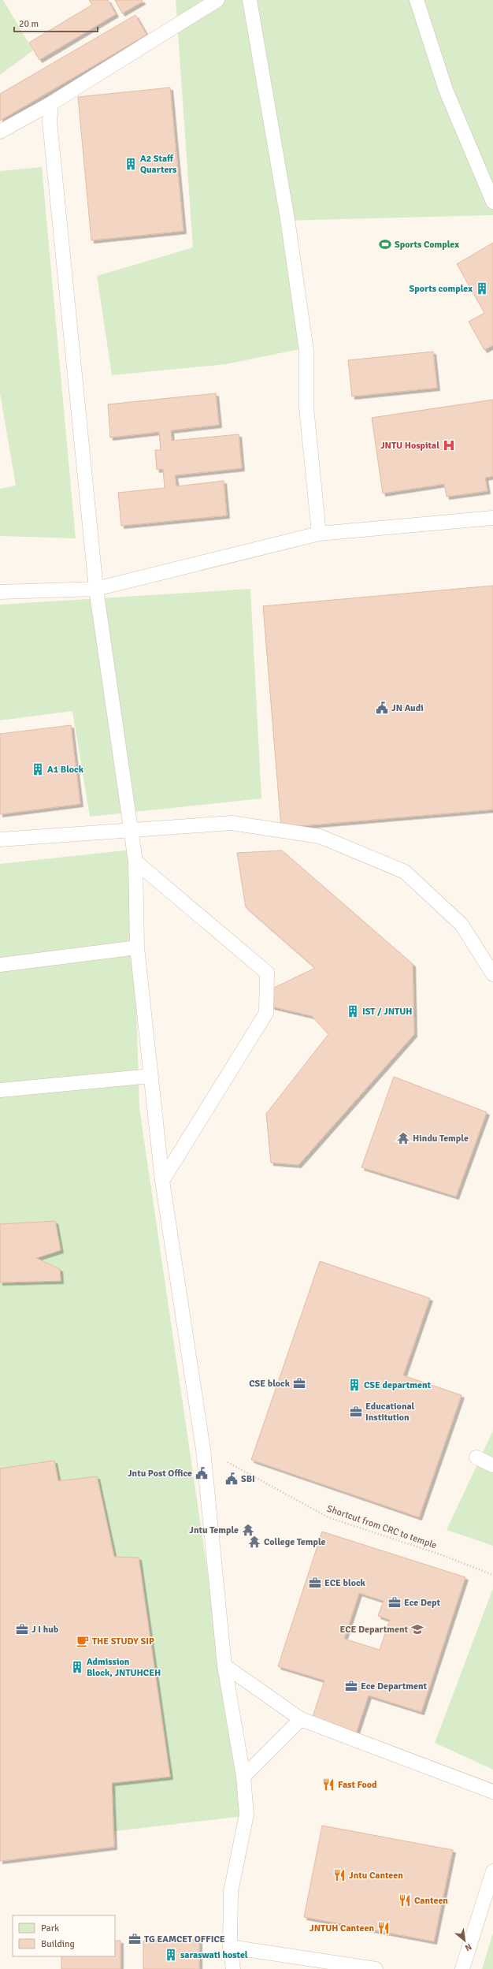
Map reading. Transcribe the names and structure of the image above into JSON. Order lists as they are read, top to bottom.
{
  "streets": {
    "path": ["Shortcut from CRC to temple"]
  },
  "places": {
    "building": [
      "A2 Staff Quarters",
      "Sports complex",
      "A1 Block",
      "IST / JNTUH",
      "CSE department",
      "Admission Block, JNTUHCEH",
      "saraswati hostel"
    ],
    "sports": ["Sports Complex"],
    "hospital": ["JNTU Hospital"],
    "public building": ["JN Audi", "Jntu Post Office", "SBI"],
    "temple": ["Hindu Temple", "Jntu Temple", "College Temple"],
    "office": [
      "CSE block",
      "Educational Institution",
      "ECE block",
      "Ece Dept",
      "J I hub",
      "Ece Department",
      "TG EAMCET OFFICE"
    ],
    "school or university": ["ECE Department"],
    "cafe": ["THE STUDY SIP"],
    "restaurant": [
      "Fast Food",
      "Jntu Canteen",
      "Canteen",
      "JNTUH Canteen"
    ]
  },
  "legend": ["Park", "Building"],
  "scale_bar": "20 m",
  "north": "bottom right"
}
